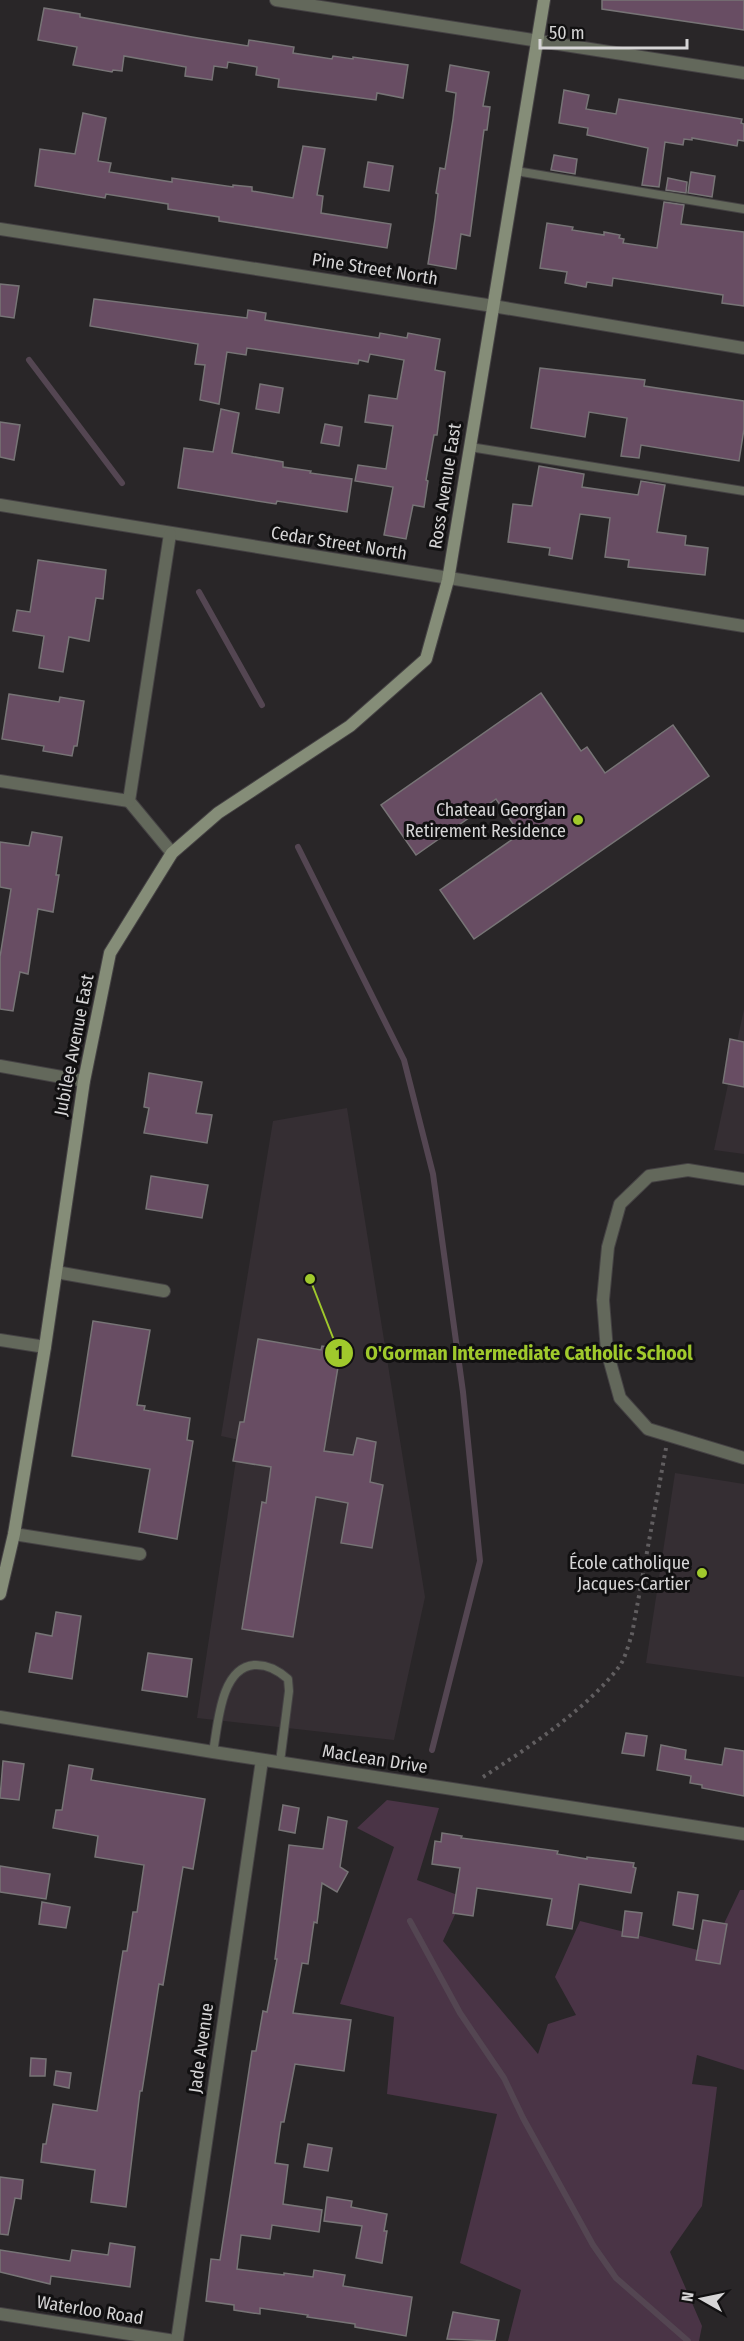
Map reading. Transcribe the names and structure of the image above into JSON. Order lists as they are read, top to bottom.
{
  "streets": {
    "main road": ["Ross Avenue East", "Jubilee Avenue East"],
    "street": [
      "Pine Street North",
      "Cedar Street North",
      "MacLean Drive",
      "Jade Avenue",
      "Waterloo Road"
    ]
  },
  "crossings": [
    ["Pine Street North", "Ross Avenue East"],
    ["Ross Avenue East", "Cedar Street North"],
    ["Ross Avenue East", "Jubilee Avenue East"],
    ["MacLean Drive", "Jade Avenue"],
    ["Jade Avenue", "Waterloo Road"]
  ],
  "places": ["Chateau Georgian Retirement Residence", "O'Gorman Intermediate Catholic School", "École catholique Jacques-Cartier"],
  "scale_bar": "50 m",
  "north": "left"
}
